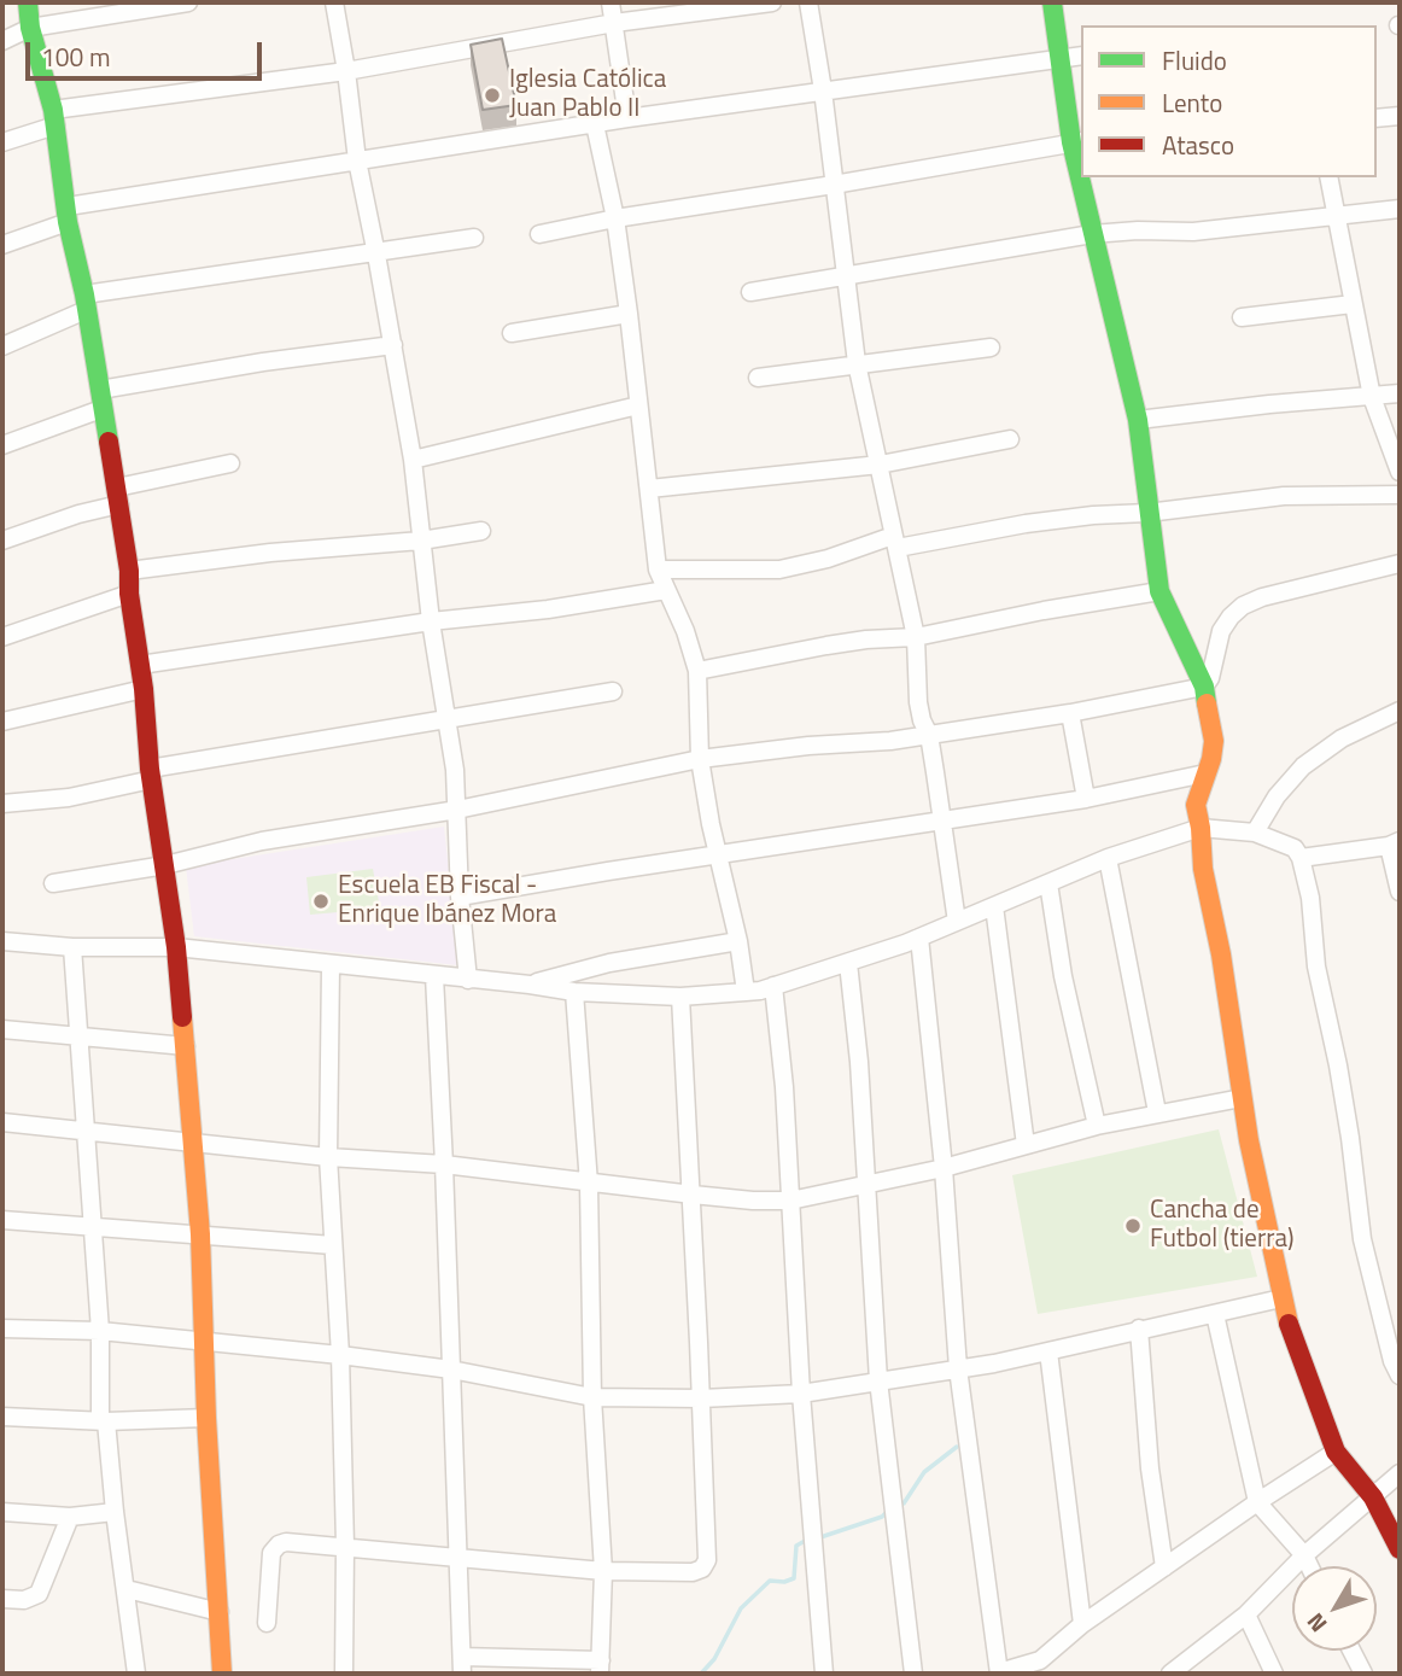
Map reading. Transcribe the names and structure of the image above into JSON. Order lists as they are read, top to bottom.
{
  "places": ["Iglesia Católica Juan Pablo II", "Escuela EB Fiscal - Enrique Ibánez Mora", "Cancha de Futbol (tierra)"],
  "legend": ["Fluido", "Lento", "Atasco"],
  "scale_bar": "100 m",
  "north": "bottom left"
}
